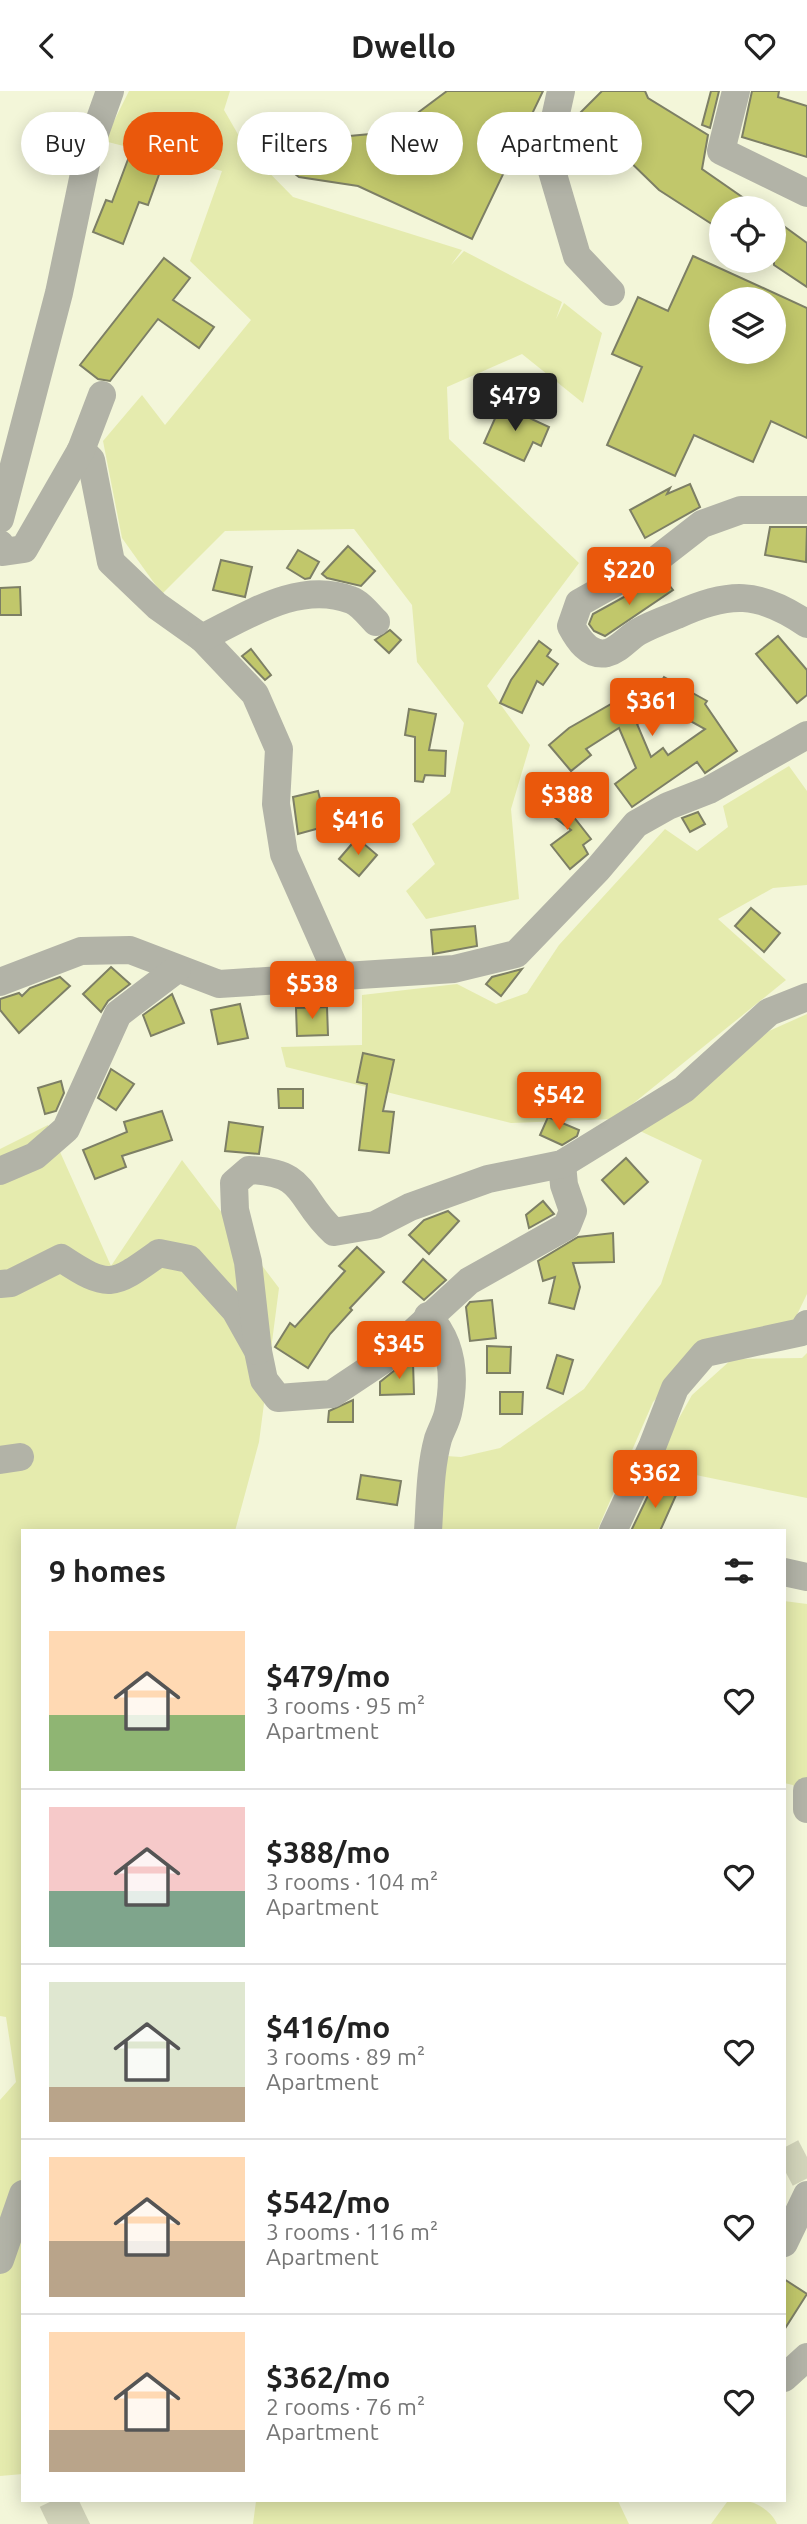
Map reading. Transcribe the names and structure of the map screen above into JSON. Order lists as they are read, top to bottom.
{
  "page": {
    "header": "Dwello",
    "chip": [
      "Buy",
      "Rent",
      "Filters",
      "New",
      "Apartment"
    ],
    "price": [
      "$479",
      "$220",
      "$361",
      "$388",
      "$416",
      "$538",
      "$542",
      "$345",
      "$362"
    ],
    "heading": "9 homes",
    "list": [
      {
        "name": "$479/mo",
        "note": "3 rooms · 95 m² · Apartment"
      },
      {
        "name": "$388/mo",
        "note": "3 rooms · 104 m² · Apartment"
      },
      {
        "name": "$416/mo",
        "note": "3 rooms · 89 m² · Apartment"
      },
      {
        "name": "$542/mo",
        "note": "3 rooms · 116 m² · Apartment"
      },
      {
        "name": "$362/mo",
        "note": "2 rooms · 76 m² · Apartment"
      }
    ]
  }
}
